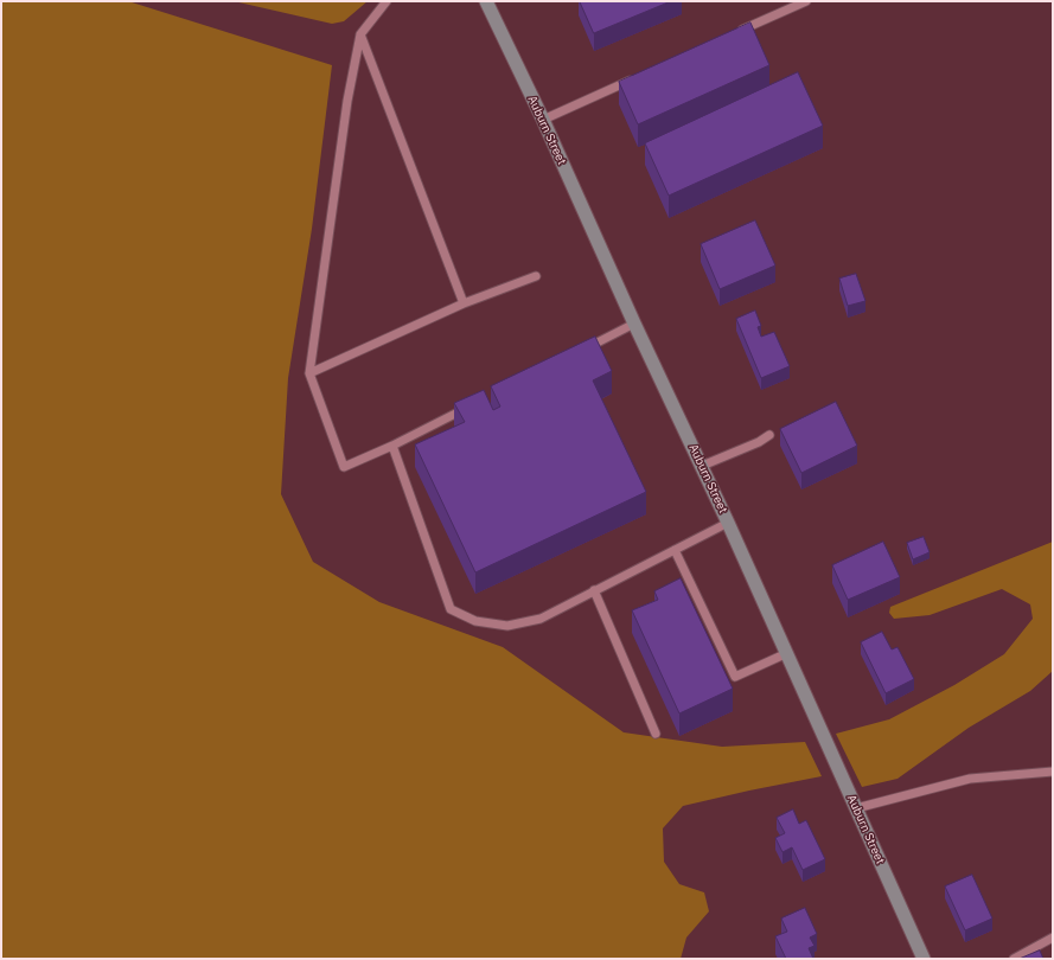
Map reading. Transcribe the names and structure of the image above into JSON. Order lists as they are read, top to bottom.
{
  "streets": {
    "main road": ["Auburn Street"]
  }
}
